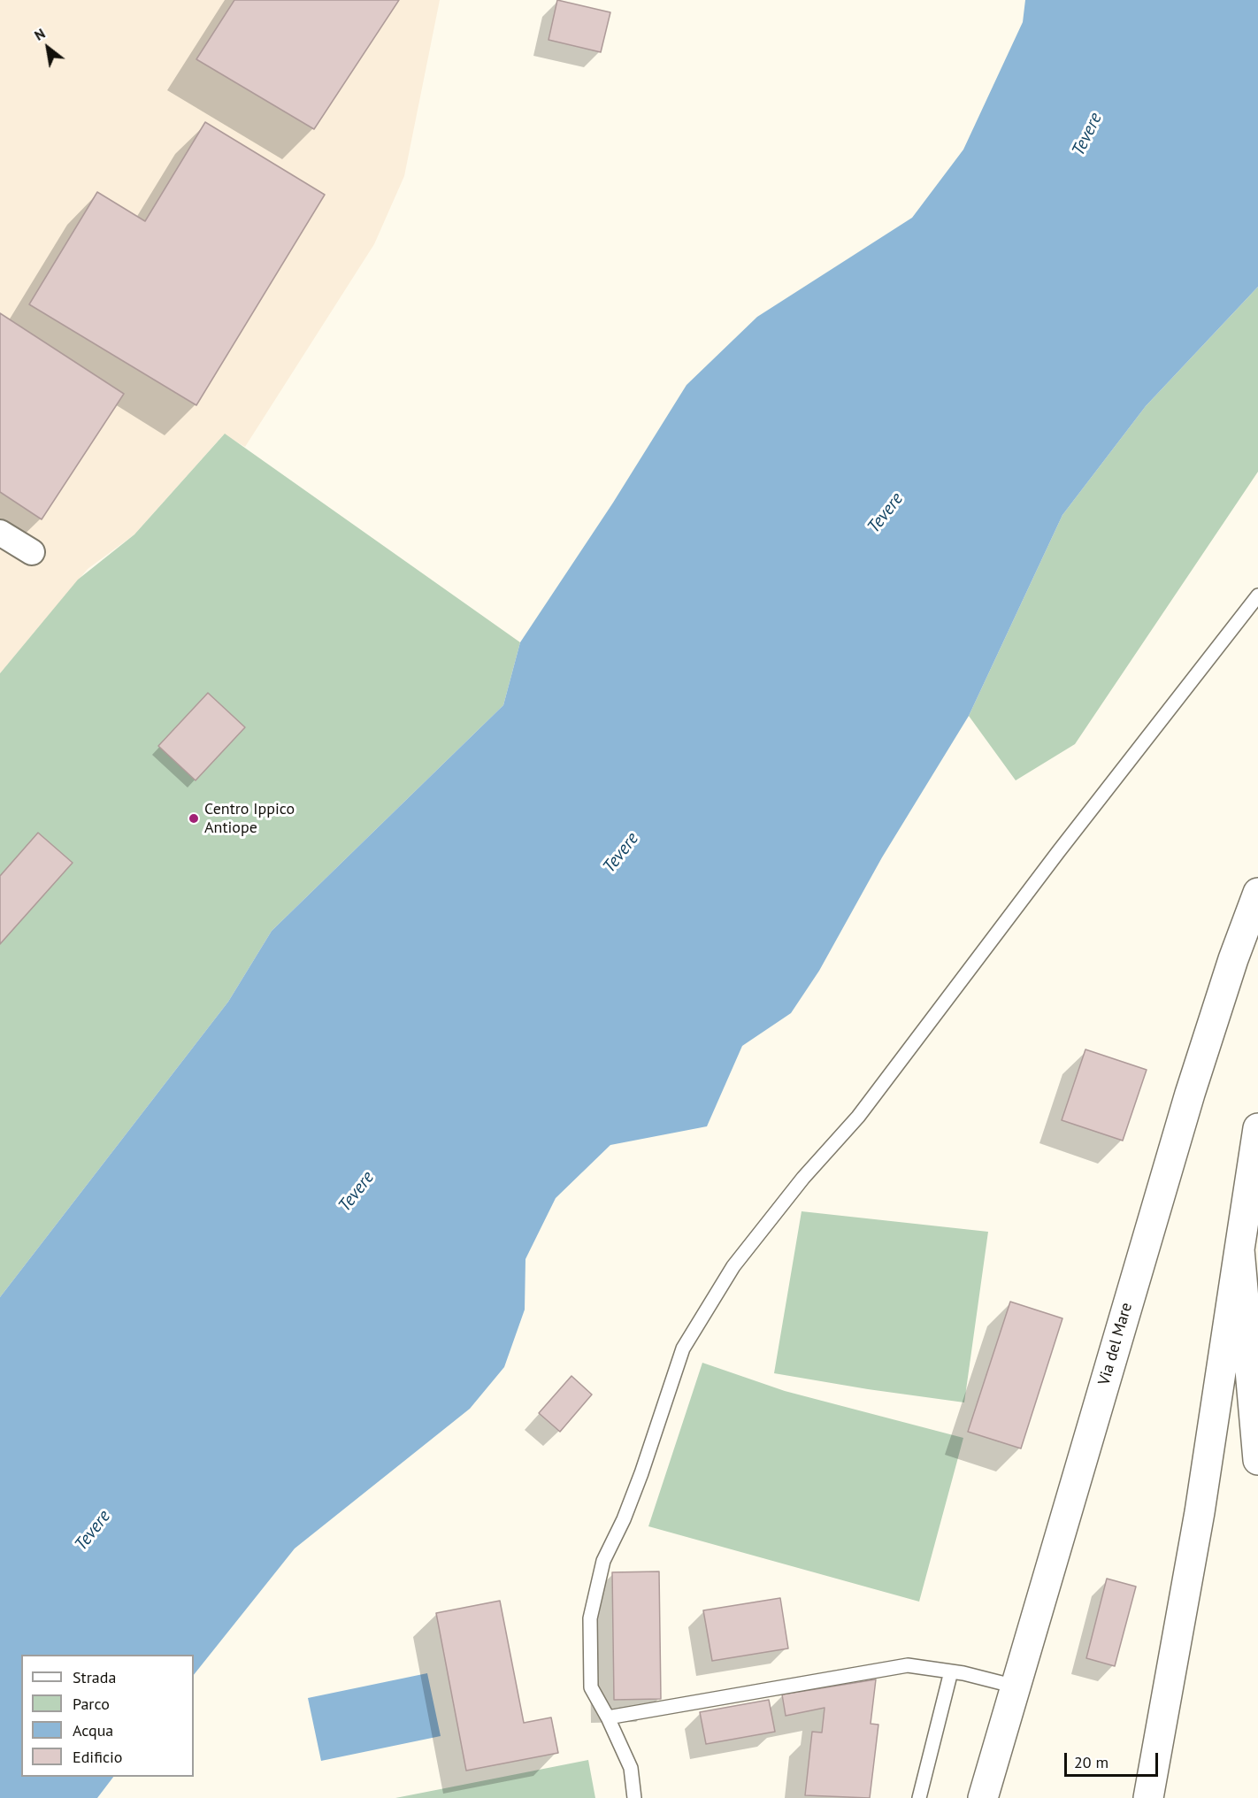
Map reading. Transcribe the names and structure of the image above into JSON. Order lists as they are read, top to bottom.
{
  "streets": {
    "main road": ["Via del Mare"]
  },
  "water": ["Tevere"],
  "places": ["Centro Ippico Antiope"],
  "legend": [
    "Strada",
    "Parco",
    "Acqua",
    "Edificio"
  ],
  "scale_bar": "20 m",
  "north": "top left"
}
